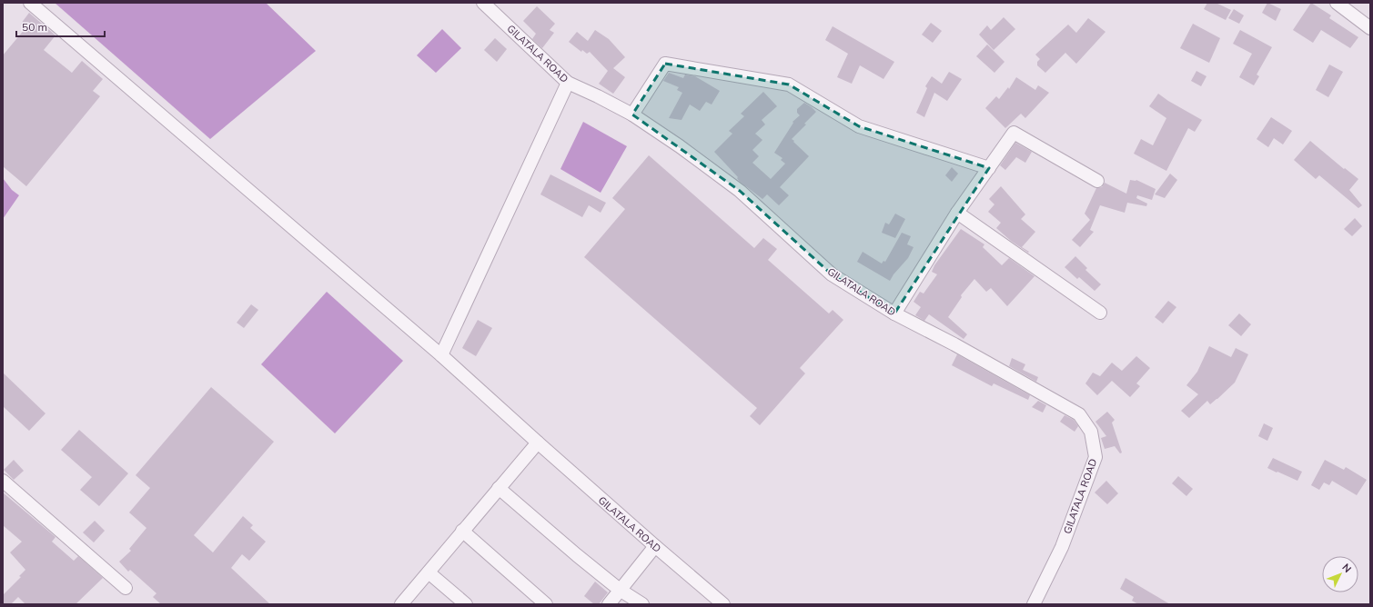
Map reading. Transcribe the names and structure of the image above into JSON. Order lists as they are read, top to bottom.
{
  "streets": {
    "street": ["GILATALA ROAD"]
  },
  "scale_bar": "50 m",
  "north": "top right"
}
